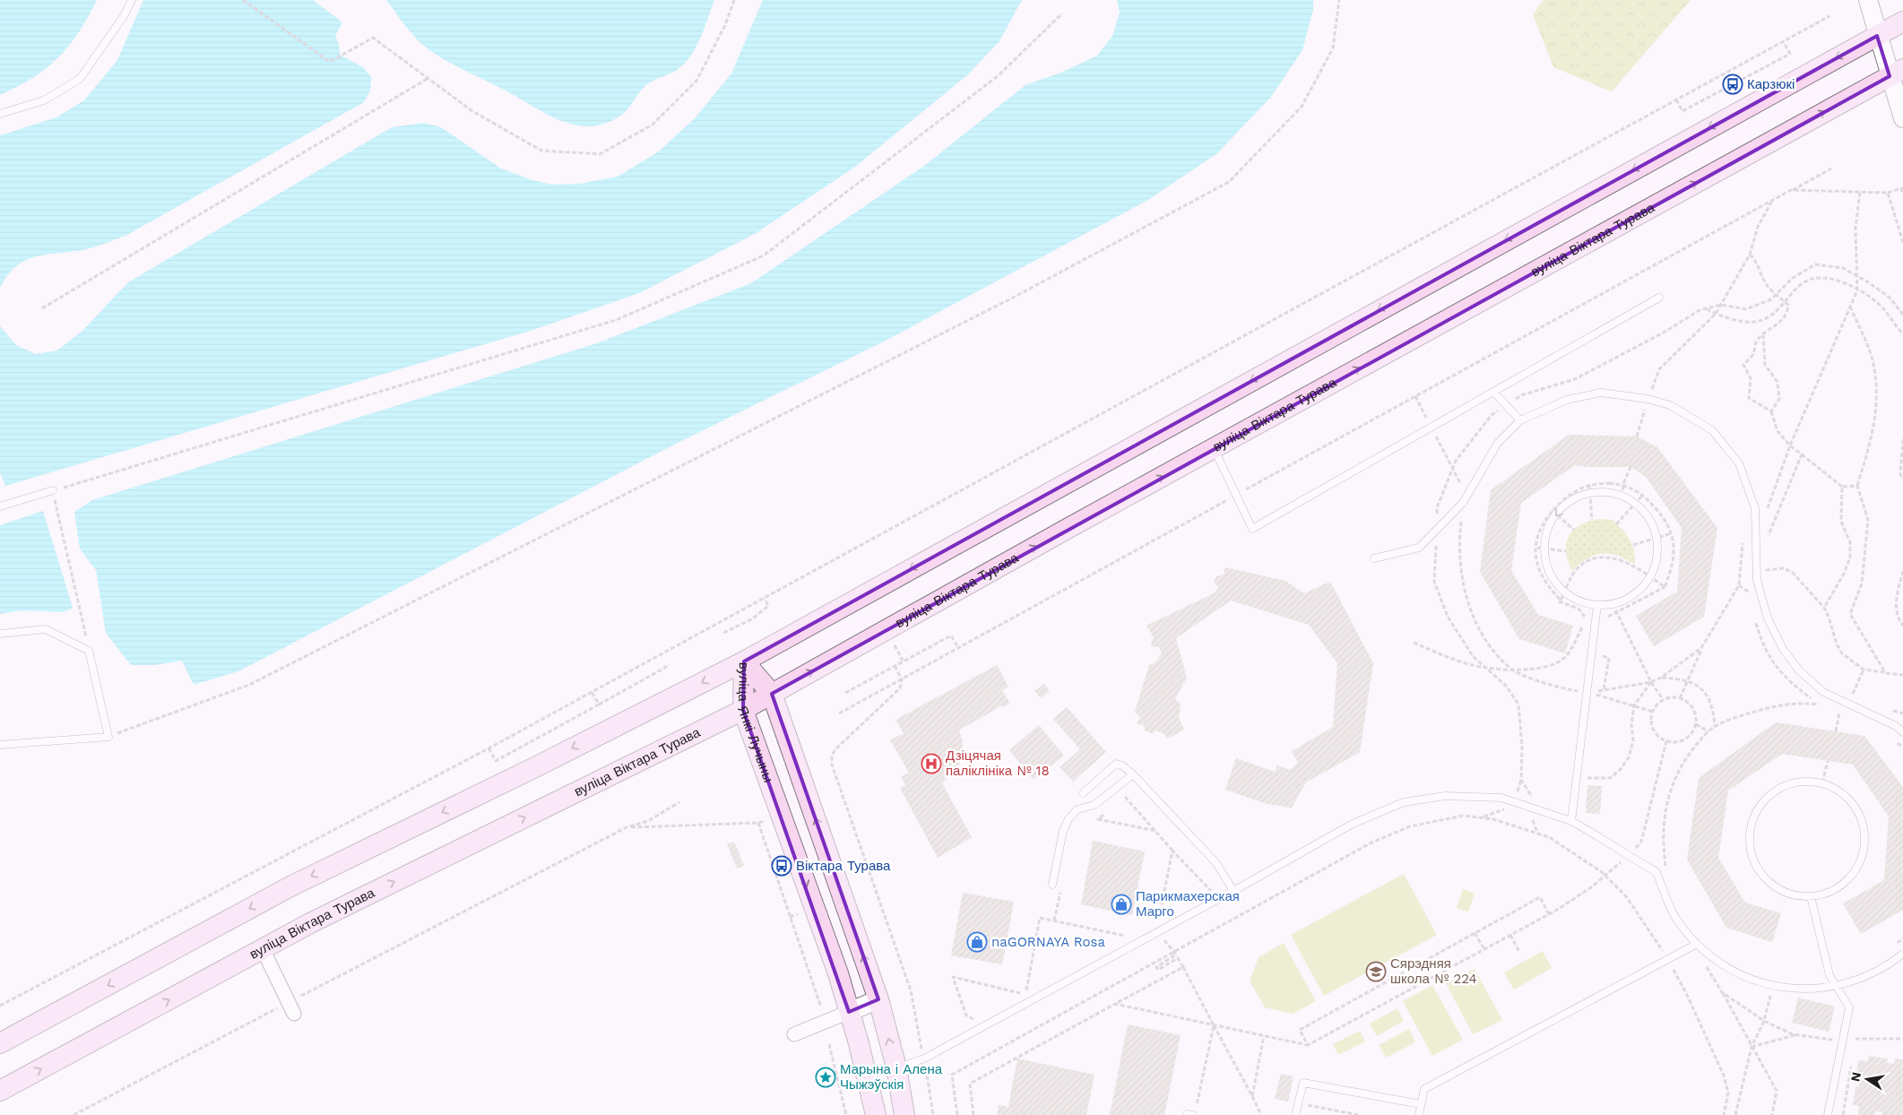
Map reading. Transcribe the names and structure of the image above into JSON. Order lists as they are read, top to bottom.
{
  "streets": {
    "main road": ["вуліца Віктара Турава", "вуліца Янкі Лучыны"]
  },
  "crossings": [
    ["вуліца Віктара Турава", "вуліца Янкі Лучыны"]
  ],
  "places": {
    "bus stop": ["Карзюкі", "Віктара Турава"],
    "hospital": ["Дзіцячая паліклініка № 18"],
    "shop": ["Парикмахерская Марго", "naGORNAYA Rosa"],
    "school or university": ["Сярэдняя школа № 224"],
    "place": ["Марына і Алена Чыжэўскія"]
  },
  "north": "left"
}
